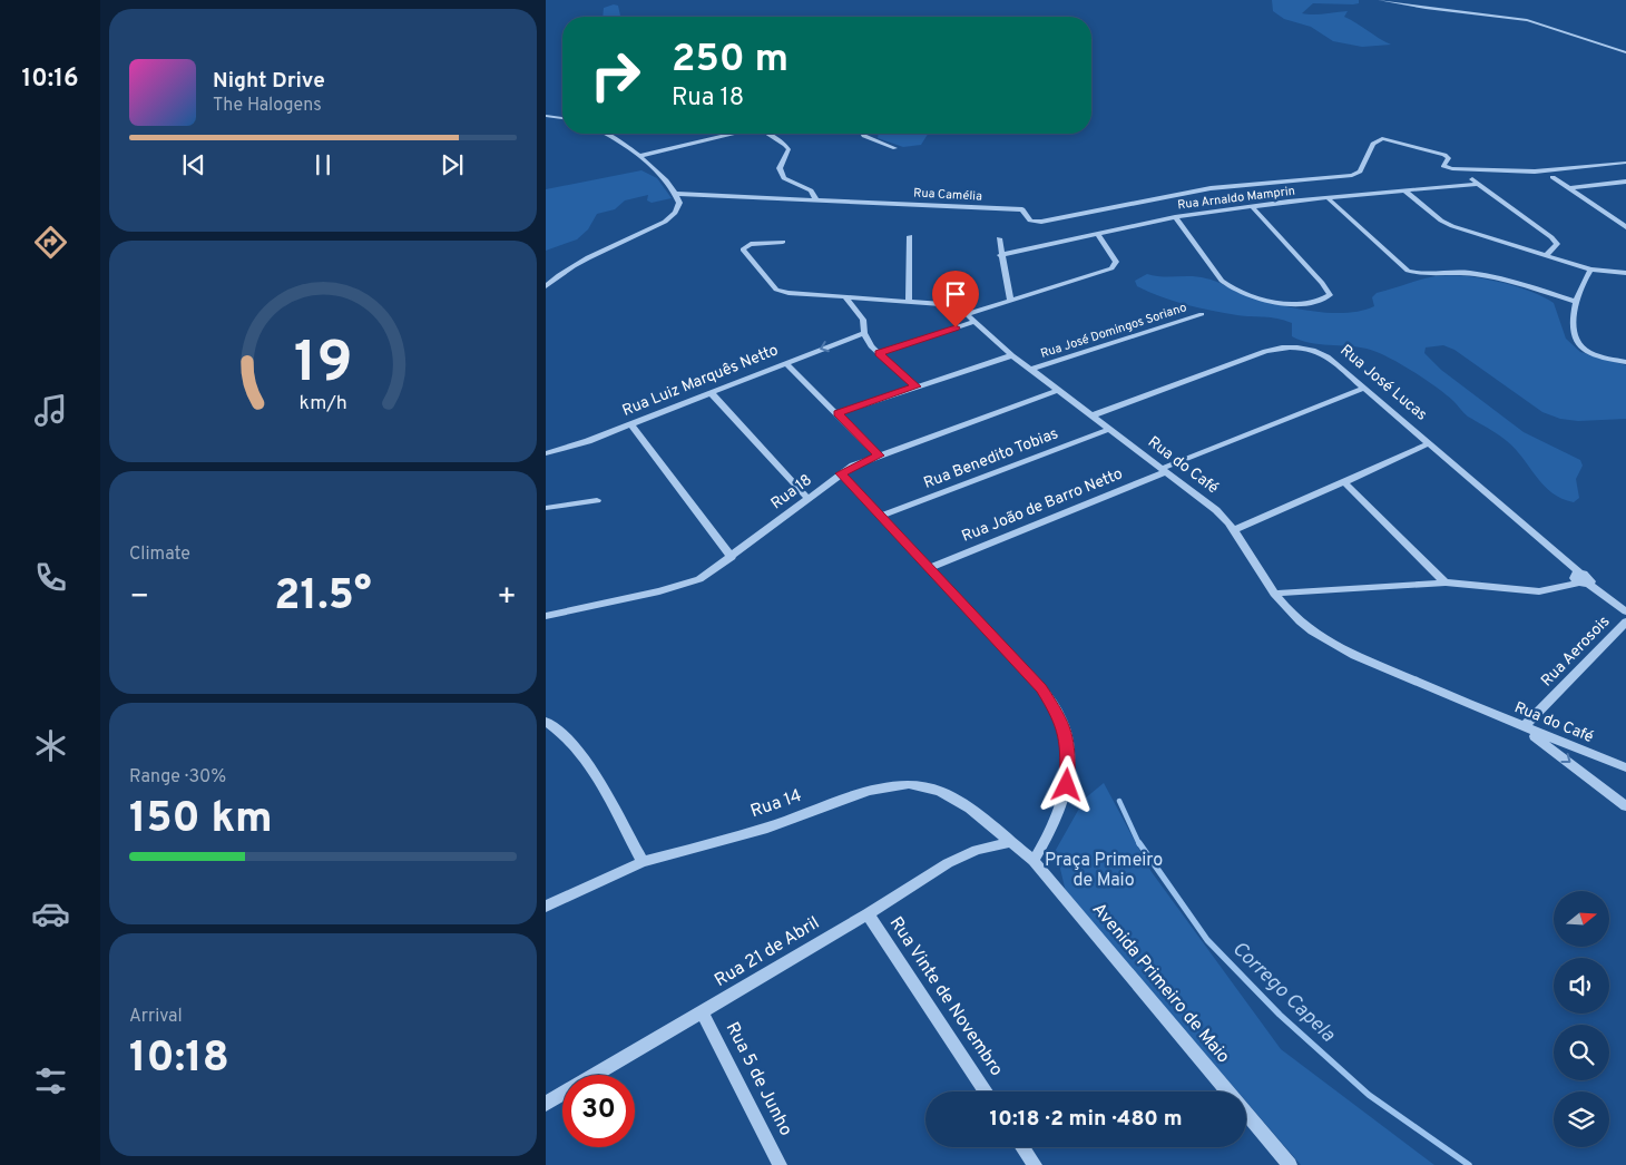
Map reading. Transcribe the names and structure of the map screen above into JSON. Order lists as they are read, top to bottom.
{
  "streets": {
    "street": [
      "Rua Camélia",
      "Rua Arnaldo Mamprin",
      "Rua José Domingos Soriano",
      "Rua Luiz Marquês Netto",
      "Rua José Lucas",
      "Rua Benedito Tobias",
      "Rua do Café",
      "Rua 18",
      "Rua João de Barro Netto",
      "Rua Aerosois",
      "Rua 14",
      "Rua 21 de Abril",
      "Avenida Primeiro de Maio",
      "Rua Vinte de Novembro",
      "Rua 5 de Junho"
    ]
  },
  "crossings": [
    ["Rua José Domingos Soriano", "Rua do Café"],
    ["Rua José Lucas", "Rua do Café"],
    ["Rua José Lucas", "Rua João de Barro Netto"],
    ["Rua Benedito Tobias", "Rua do Café"],
    ["Rua do Café", "Rua 18"],
    ["Rua do Café", "Rua João de Barro Netto"],
    ["Rua do Café", "Rua Aerosois"],
    ["Rua 14", "Rua 21 de Abril"],
    ["Rua 14", "Avenida Primeiro de Maio"],
    ["Rua 21 de Abril", "Avenida Primeiro de Maio"],
    ["Rua 21 de Abril", "Rua Vinte de Novembro"],
    ["Rua 21 de Abril", "Rua 5 de Junho"]
  ],
  "water": ["Corrego Capela"],
  "parks": ["Praça Primeiro de Maio"],
  "north": "right",
  "page": {
    "tabs": "10:16",
    "turn": ["250 m", "Rua 18"],
    "song": ["Night Drive", "The Halogens"],
    "tile": [
      "Climate",
      ["Range · 30%", "150 km"],
      ["Arrival", "10:18"]
    ],
    "heat": ["−", "21.5°", "+"],
    "limit": "30",
    "trip": "10:18 · 2 min · 480 m",
    "gauge": ["19", "km/h"]
  }
}
